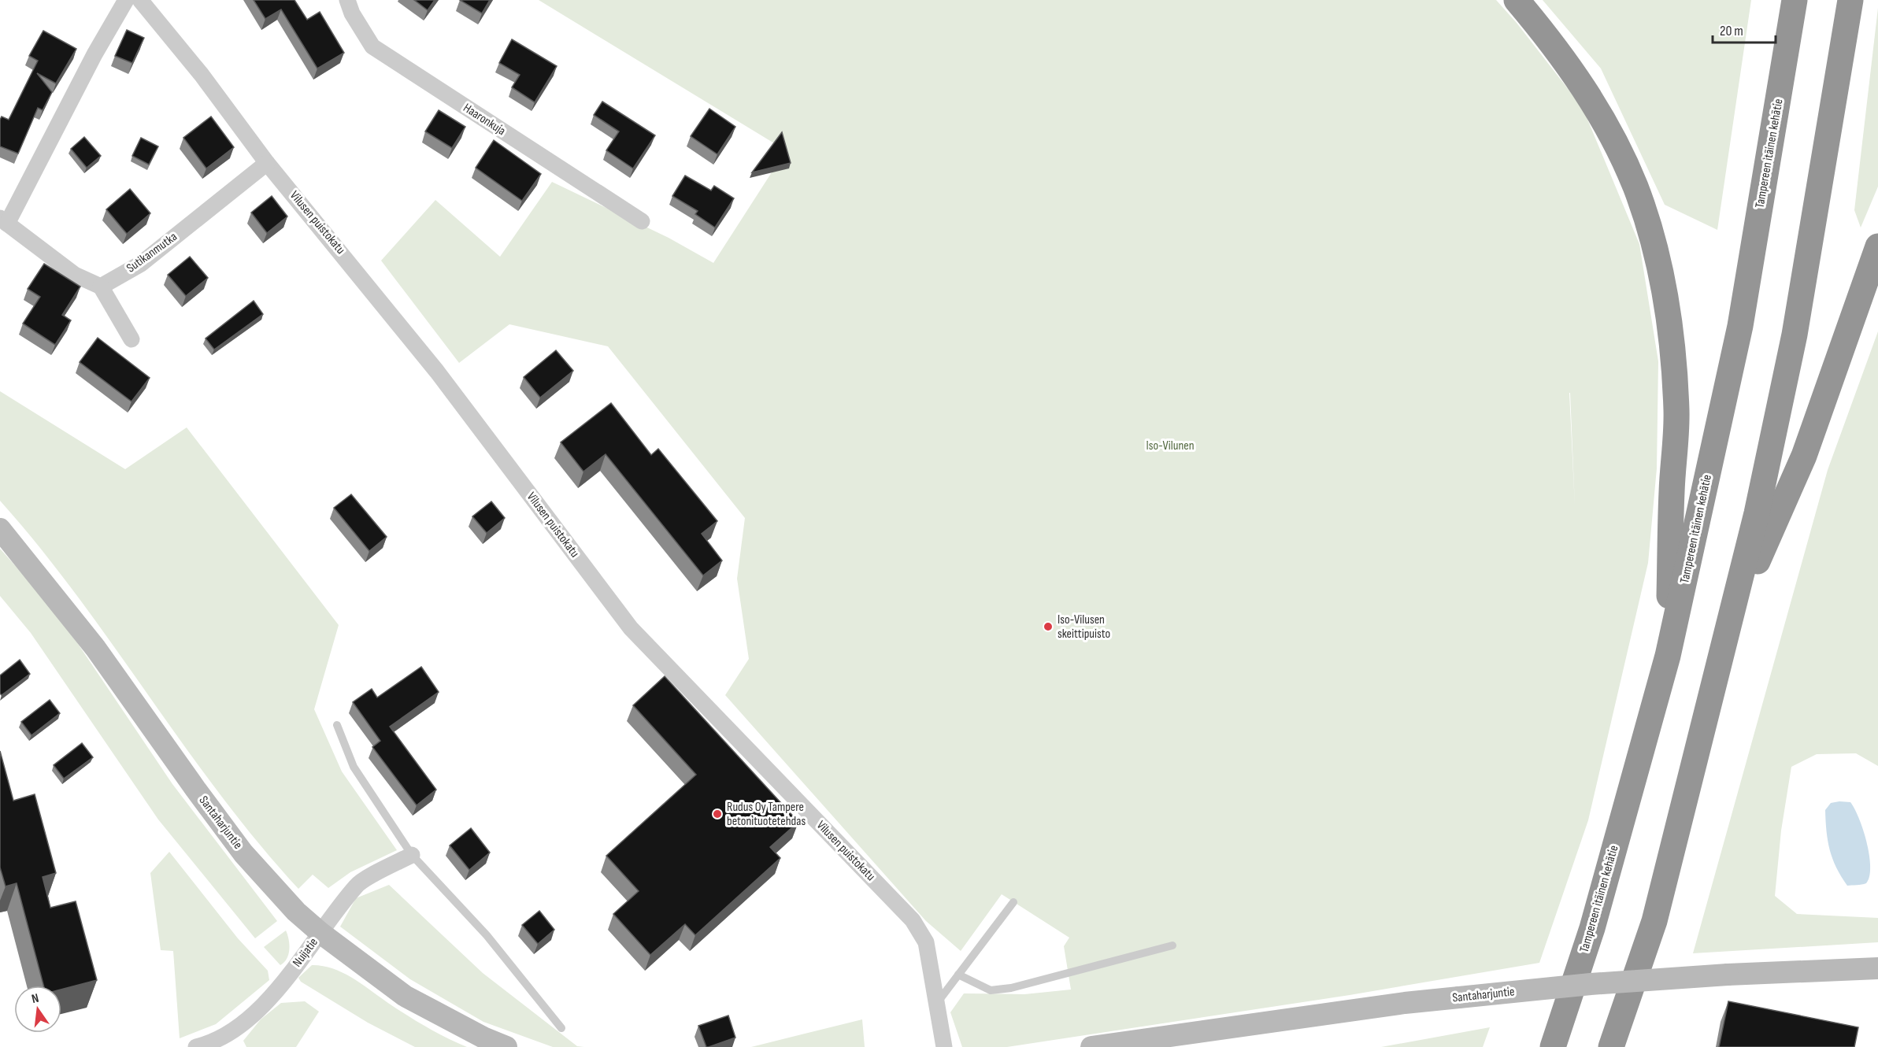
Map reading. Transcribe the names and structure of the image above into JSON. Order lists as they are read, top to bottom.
{
  "streets": {
    "highway": ["Tampereen itäinen kehätie"],
    "main road": ["Santaharjuntie"],
    "street": [
      "Haaronkuja",
      "Vilusen puistokatu",
      "Sutikanmutka",
      "Nuijatie"
    ]
  },
  "crossings": [
    ["Vilusen puistokatu", "Sutikanmutka"],
    ["Santaharjuntie", "Nuijatie"]
  ],
  "parks": ["Iso-Vilunen"],
  "places": ["Iso-Vilusen skeittipuisto", "Rudus Oy Tampere betonituotetehdas"],
  "scale_bar": "20 m",
  "north": "top"
}
